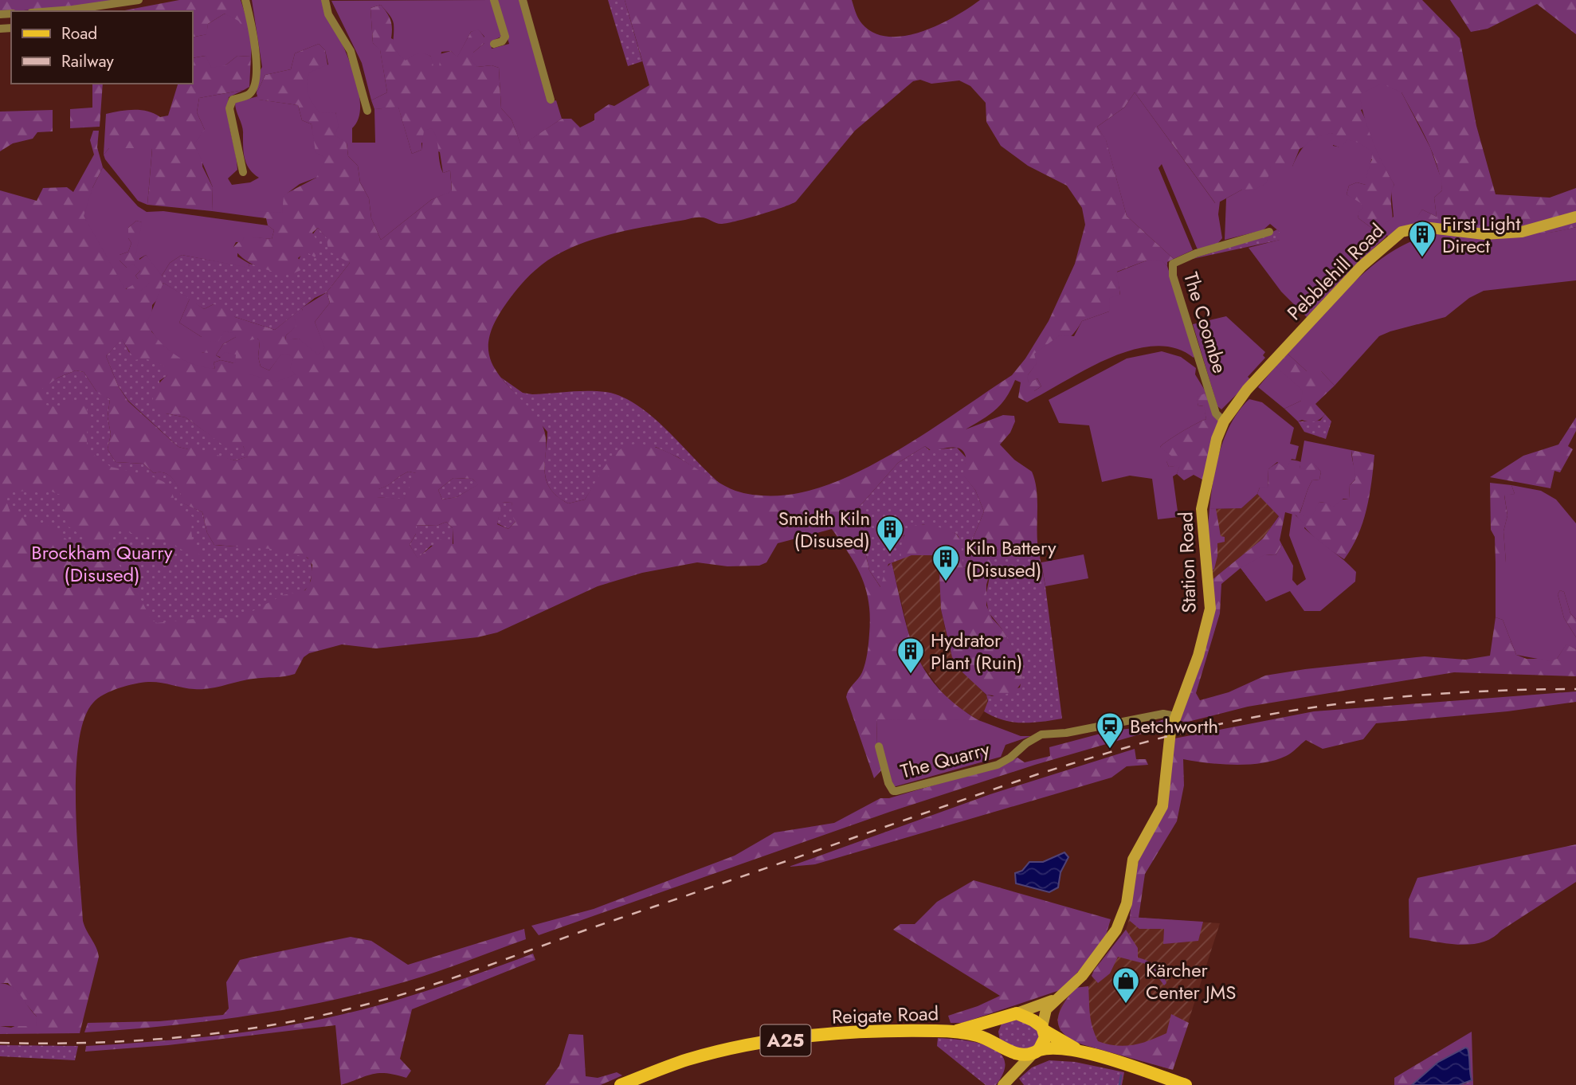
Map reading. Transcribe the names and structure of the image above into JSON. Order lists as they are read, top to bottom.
{
  "streets": {
    "main road": [
      "Pebblehill Road",
      "Station Road",
      "Reigate Road",
      "A25"
    ],
    "street": ["The Coombe", "The Quarry"]
  },
  "crossings": [
    ["Pebblehill Road", "The Coombe"],
    ["Pebblehill Road", "Station Road"],
    ["The Coombe", "Station Road"],
    ["Station Road", "The Quarry"],
    ["Station Road", "Reigate Road"]
  ],
  "parks": ["Brockham Quarry (Disused)"],
  "places": {
    "building": [
      "First Light Direct",
      "Smidth Kiln (Disused)",
      "Kiln Battery (Disused)",
      "Hydrator Plant (Ruin)"
    ],
    "station": ["Betchworth"],
    "shop": ["Kärcher Center JMS"]
  },
  "legend": ["Road", "Railway"]
}
